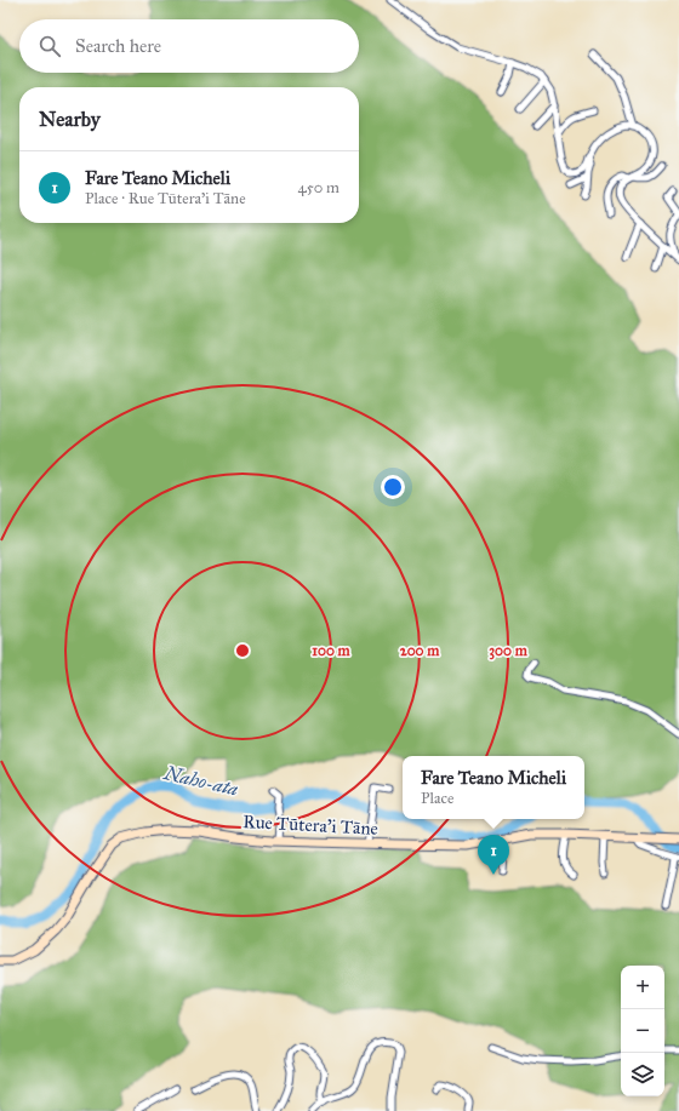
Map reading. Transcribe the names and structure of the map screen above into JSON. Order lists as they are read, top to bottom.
{
  "streets": {
    "street": ["Rue Tūtera'i Tāne"]
  },
  "water": ["Naho-ata"],
  "page": {
    "search": "Search here",
    "heading": "Nearby",
    "list": [
      {
        "mark": "1",
        "name": "Fare Teano Micheli",
        "note": "Place · Rue Tūtera'i Tāne",
        "value": "450 m"
      }
    ],
    "popup": ["Fare Teano Micheli", "Place"],
    "pins": "1",
    "map_buttons": ["+", "−"]
  },
  "rings": ["100 m", "200 m", "300 m"]
}
